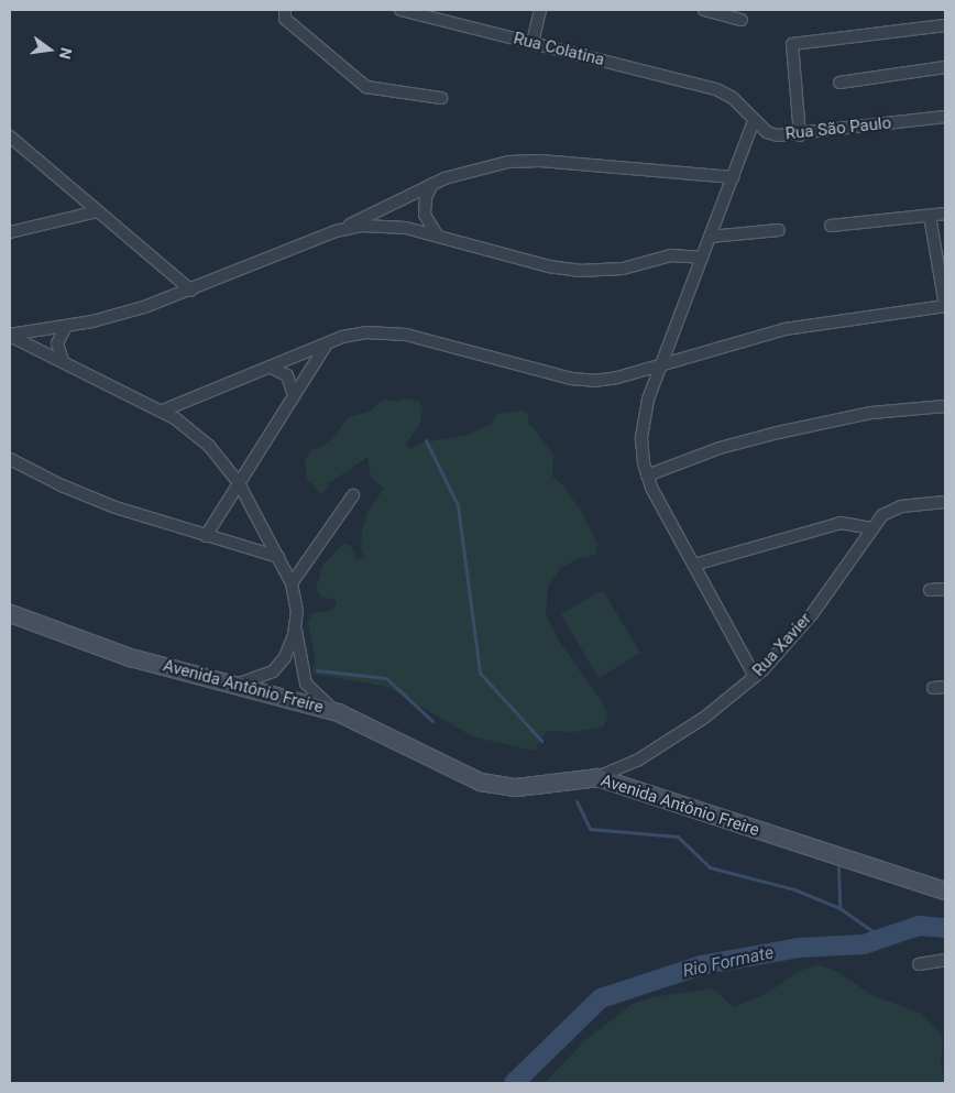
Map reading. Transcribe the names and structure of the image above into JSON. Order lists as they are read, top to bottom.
{
  "streets": {
    "street": [
      "Rua Colatina",
      "Rua São Paulo",
      "Rua Xavier",
      "Avenida Antônio Freire"
    ]
  },
  "crossings": [
    ["Rua Colatina", "Rua São Paulo"],
    ["Rua Xavier", "Avenida Antônio Freire"]
  ],
  "water": ["Rio Formate"],
  "north": "right"
}
